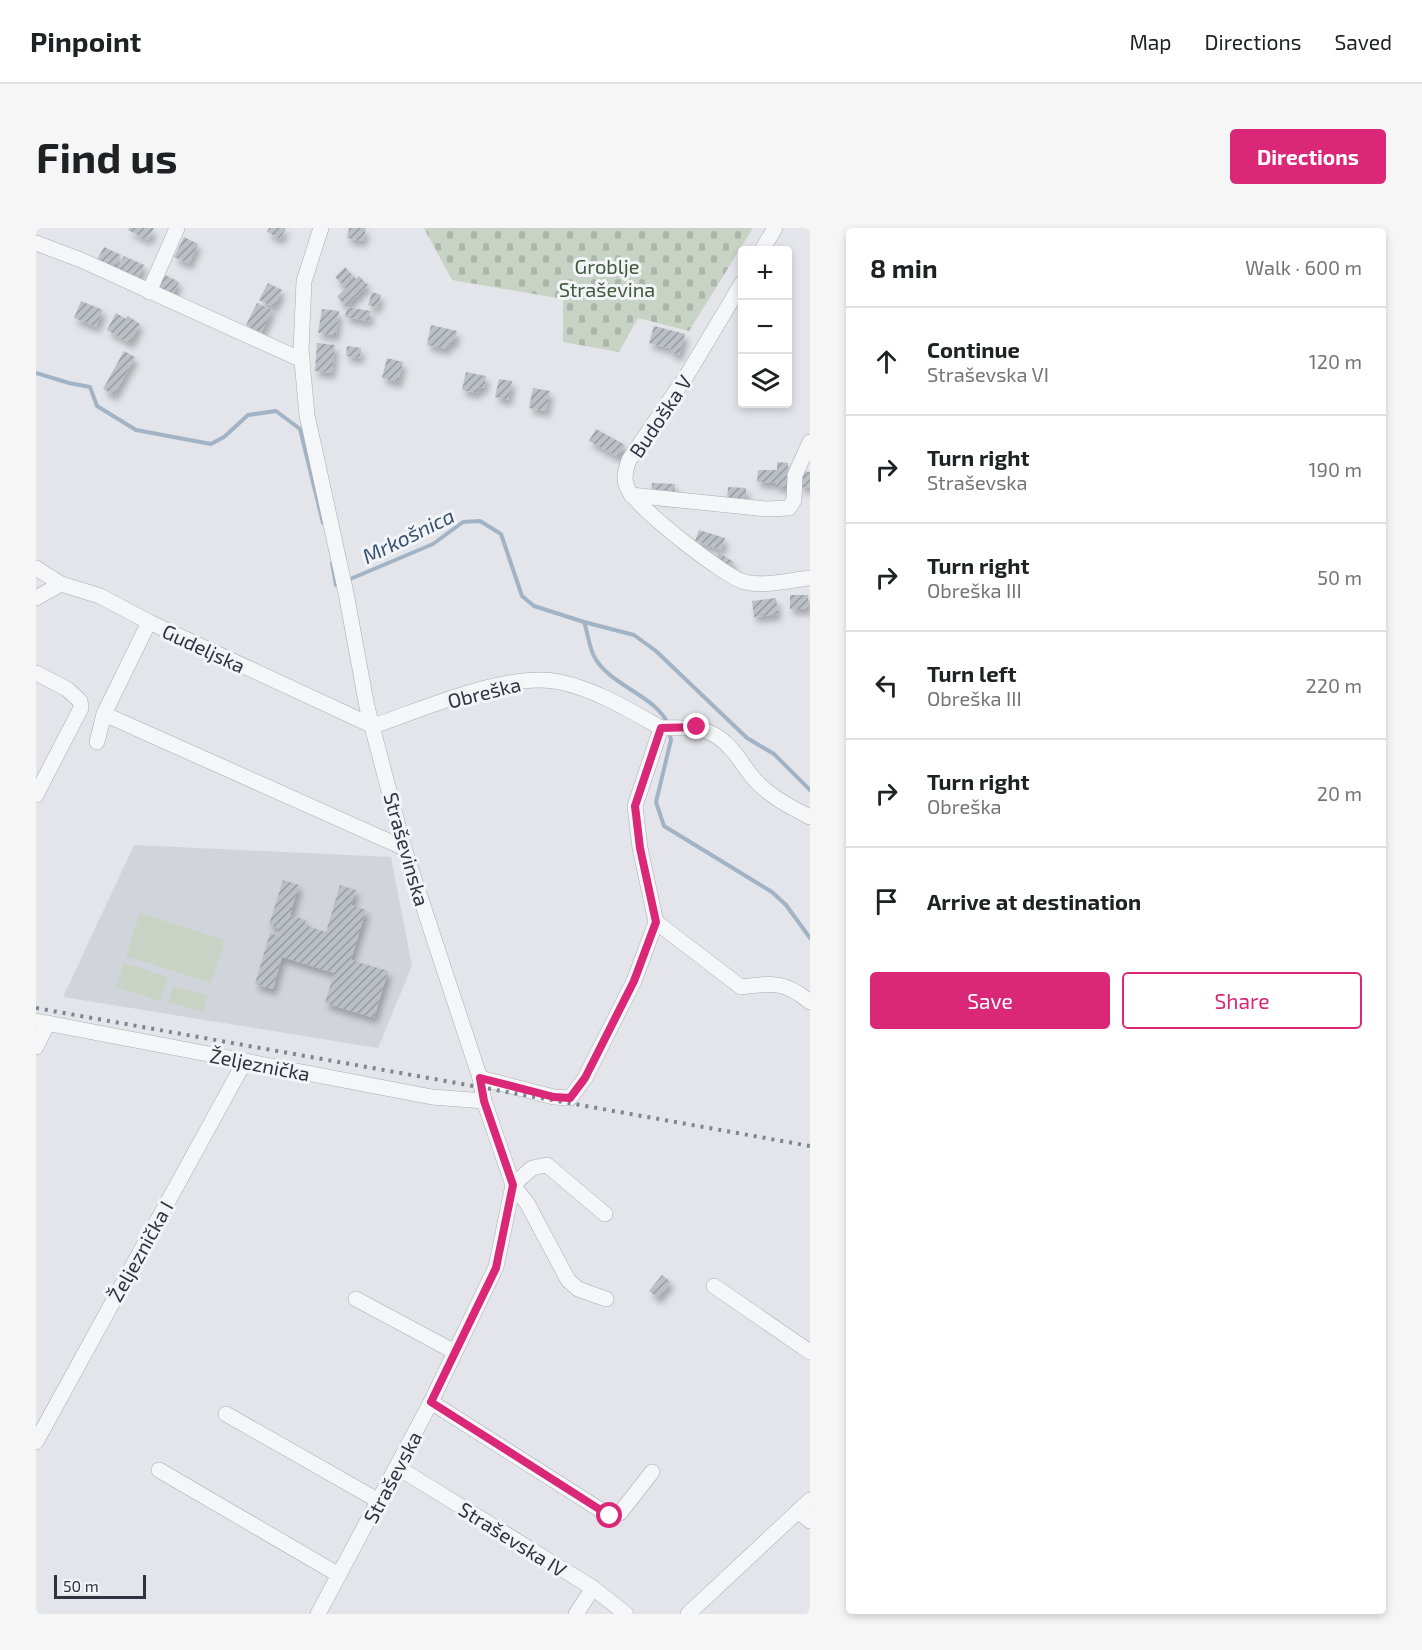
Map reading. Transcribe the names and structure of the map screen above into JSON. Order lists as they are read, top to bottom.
{
  "streets": {
    "street": [
      "Budoška V",
      "Gudeljska",
      "Obreška",
      "Straševinska",
      "Željeznička",
      "Željeznička I",
      "Straševska",
      "Straševska IV"
    ]
  },
  "crossings": [
    ["Gudeljska", "Obreška"],
    ["Gudeljska", "Straševinska"],
    ["Obreška", "Straševinska"],
    ["Straševinska", "Željeznička"],
    ["Željeznička", "Željeznička I"],
    ["Straševska", "Straševska IV"]
  ],
  "water": ["Mrkošnica"],
  "parks": ["Groblje Straševina"],
  "scale_bar": "50 m",
  "page": {
    "header": "Pinpoint",
    "nav": ["Map", "Directions", "Saved"],
    "buttons": [
      "Directions",
      ["Save", "Share"]
    ],
    "title": "Find us",
    "heading": ["8 min", "Walk · 600 m"],
    "map_buttons": ["+", "−"],
    "list": [
      ["Continue", "Straševska VI", "120 m"],
      ["Turn right", "Straševska", "190 m"],
      ["Turn right", "Obreška III", "50 m"],
      ["Turn left", "Obreška III", "220 m"],
      ["Turn right", "Obreška", "20 m"],
      "Arrive at destination"
    ],
    "scale": "50 m"
  }
}
